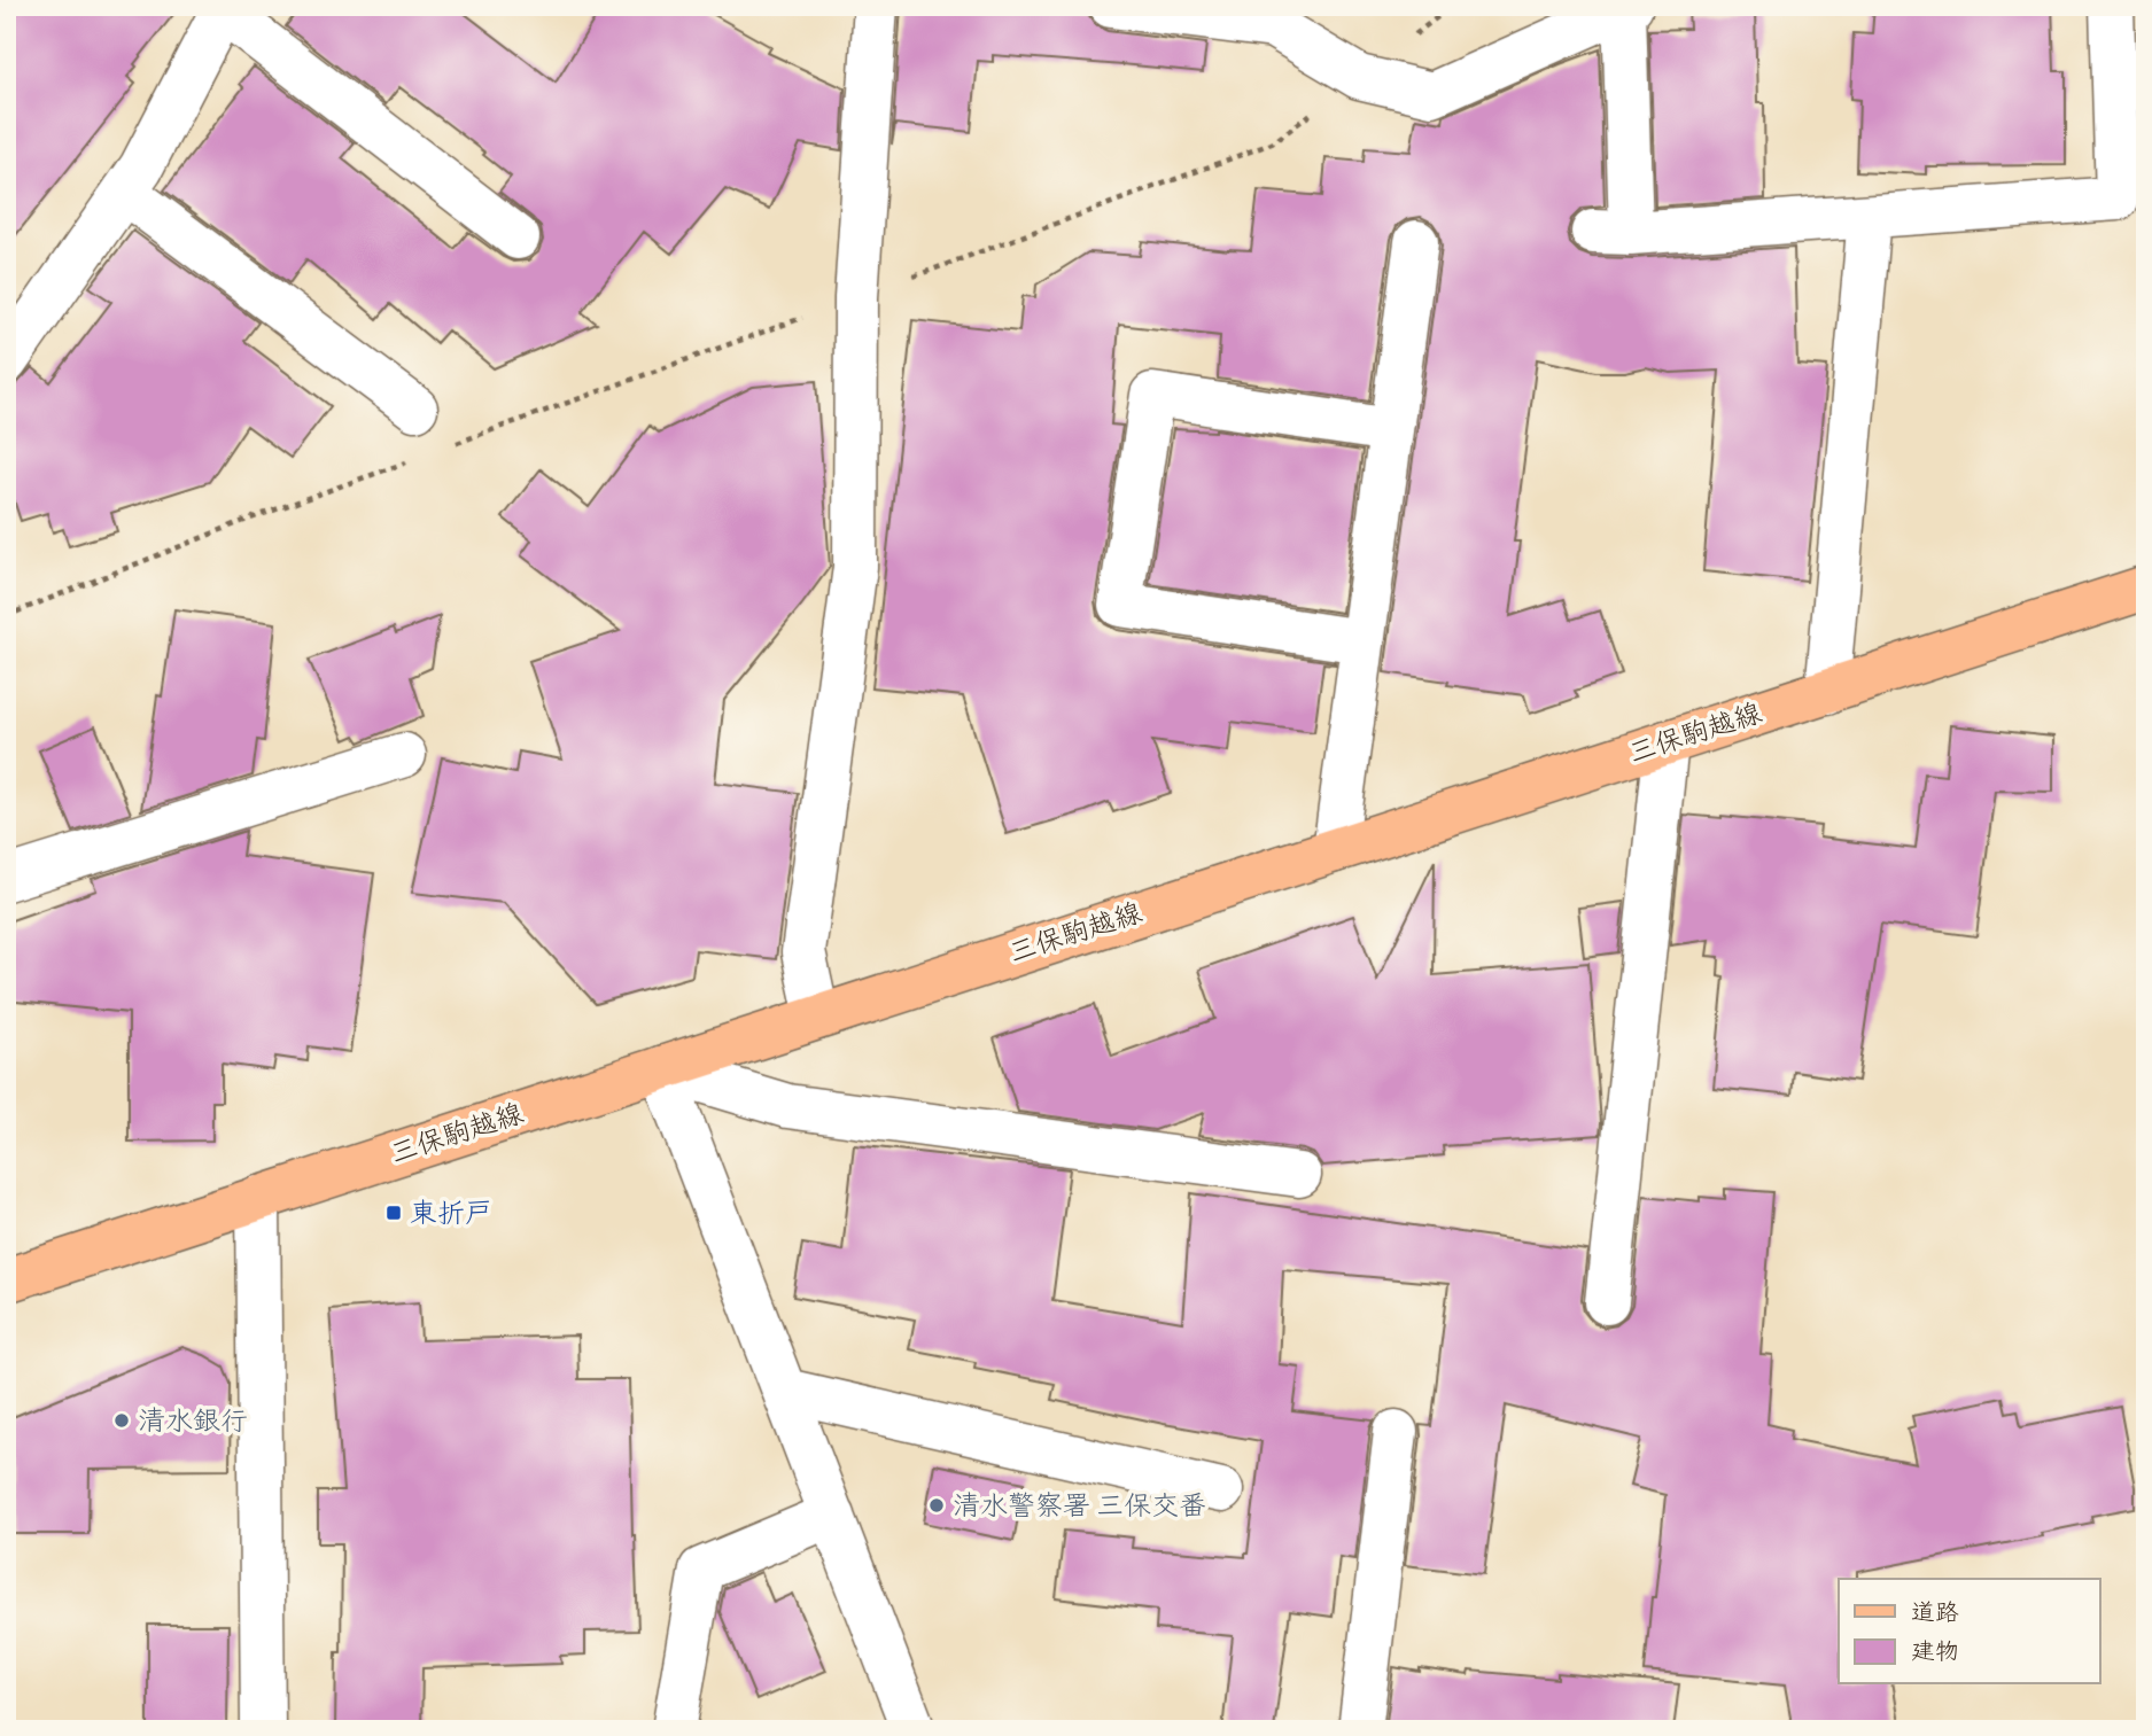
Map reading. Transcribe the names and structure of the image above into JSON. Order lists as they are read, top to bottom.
{
  "streets": {
    "main road": ["三保駒越線"]
  },
  "places": {
    "transit": ["東折戸"],
    "other": ["清水銀行", "清水警察署 三保交番"]
  },
  "legend": ["道路", "建物"]
}
